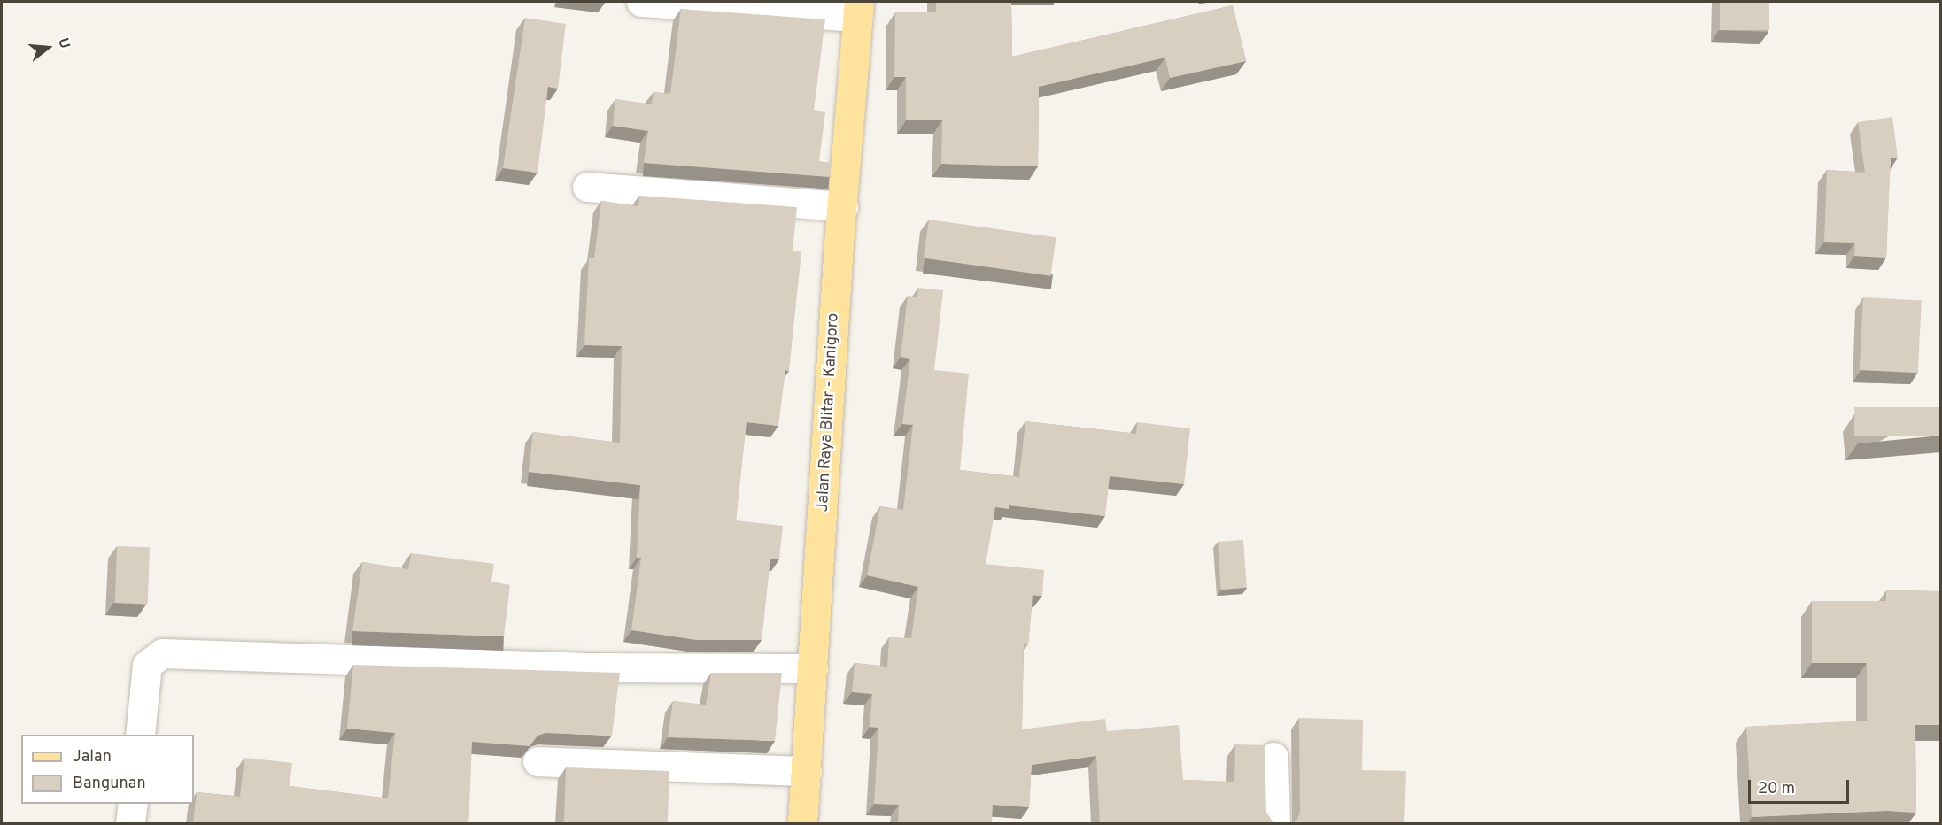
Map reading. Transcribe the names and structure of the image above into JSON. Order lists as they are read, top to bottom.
{
  "streets": {
    "main road": ["Jalan Raya Blitar - Kanigoro"]
  },
  "legend": ["Jalan", "Bangunan"],
  "scale_bar": "20 m",
  "north": "right"
}
